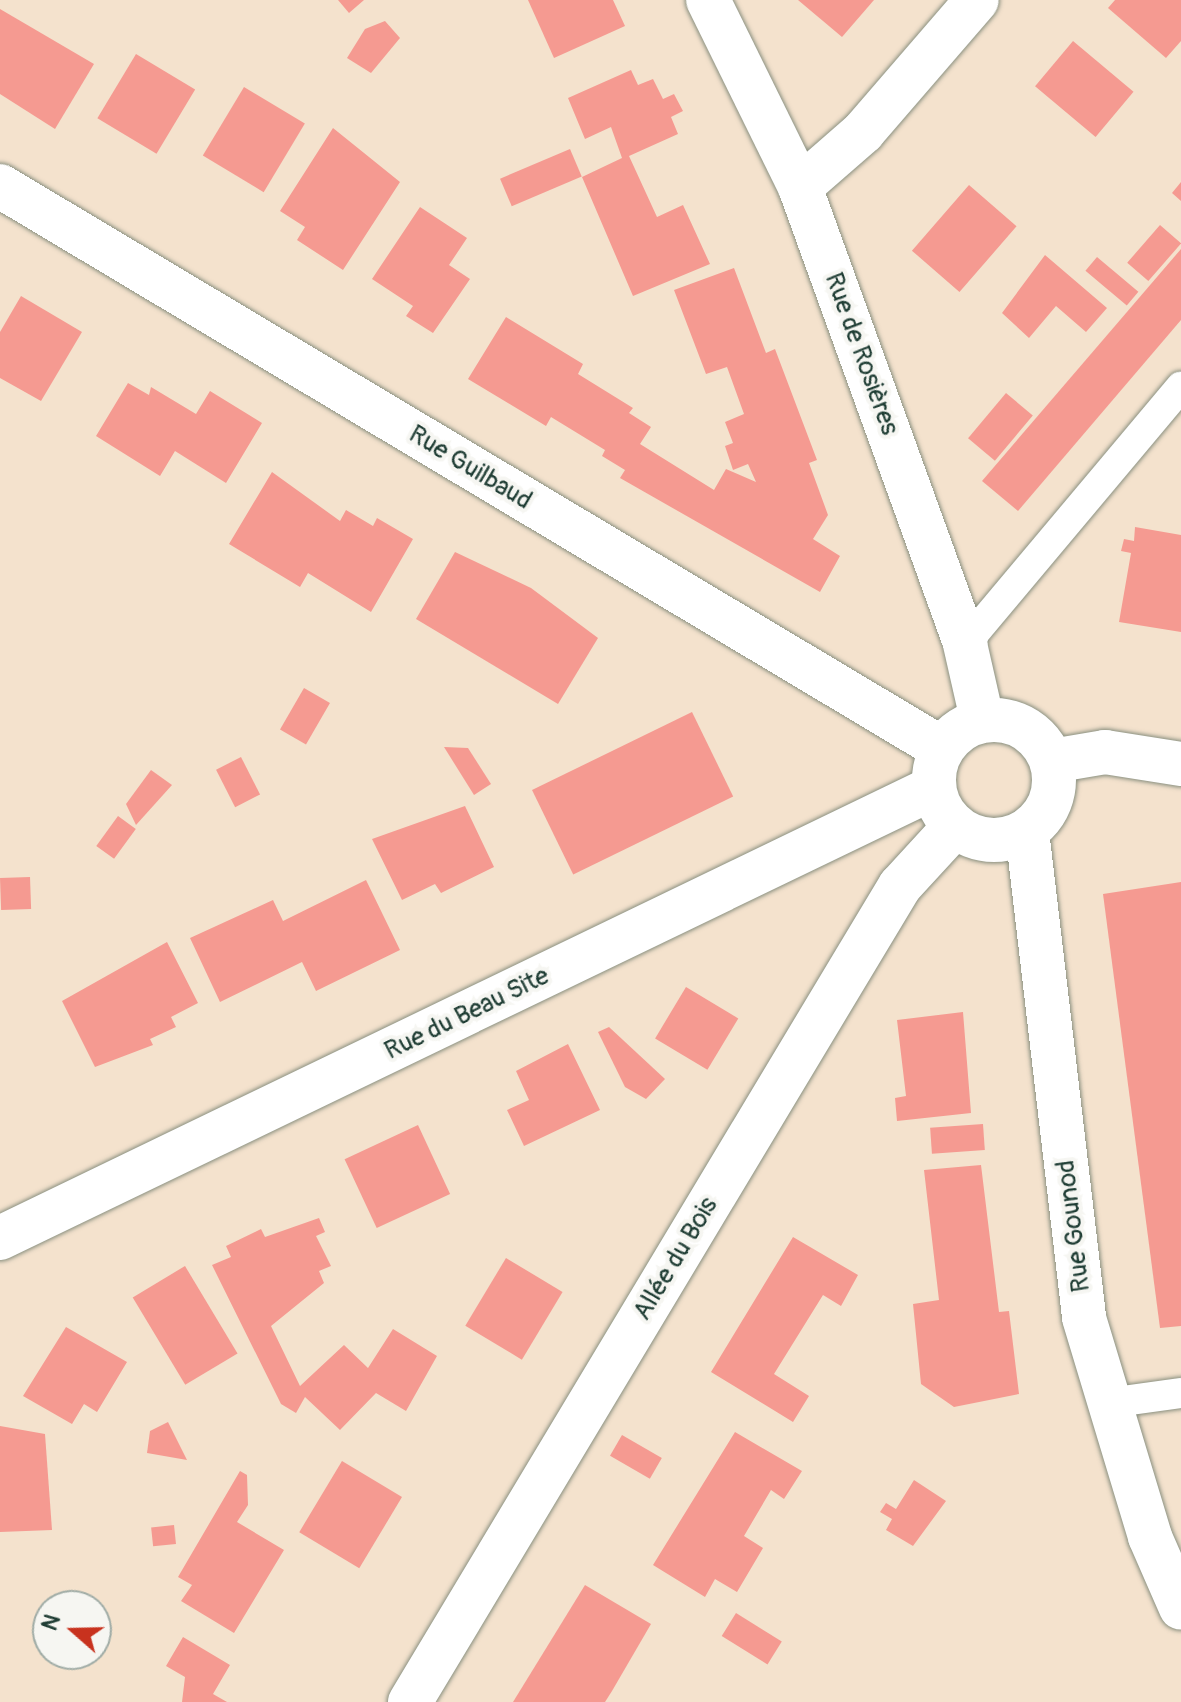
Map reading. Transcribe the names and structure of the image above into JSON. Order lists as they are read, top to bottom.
{
  "streets": {
    "street": [
      "Rue de Rosières",
      "Rue Guilbaud",
      "Rue du Beau Site",
      "Rue Gounod",
      "Allée du Bois"
    ]
  },
  "crossings": [
    ["Rue de Rosières", "Rue Guilbaud"],
    ["Rue de Rosières", "Rue du Beau Site"],
    ["Rue de Rosières", "Rue Gounod"],
    ["Rue de Rosières", "Allée du Bois"],
    ["Rue Guilbaud", "Rue du Beau Site"],
    ["Rue Guilbaud", "Rue Gounod"],
    ["Rue Guilbaud", "Allée du Bois"],
    ["Rue du Beau Site", "Rue Gounod"],
    ["Rue du Beau Site", "Allée du Bois"],
    ["Rue Gounod", "Allée du Bois"]
  ],
  "north": "left"
}
